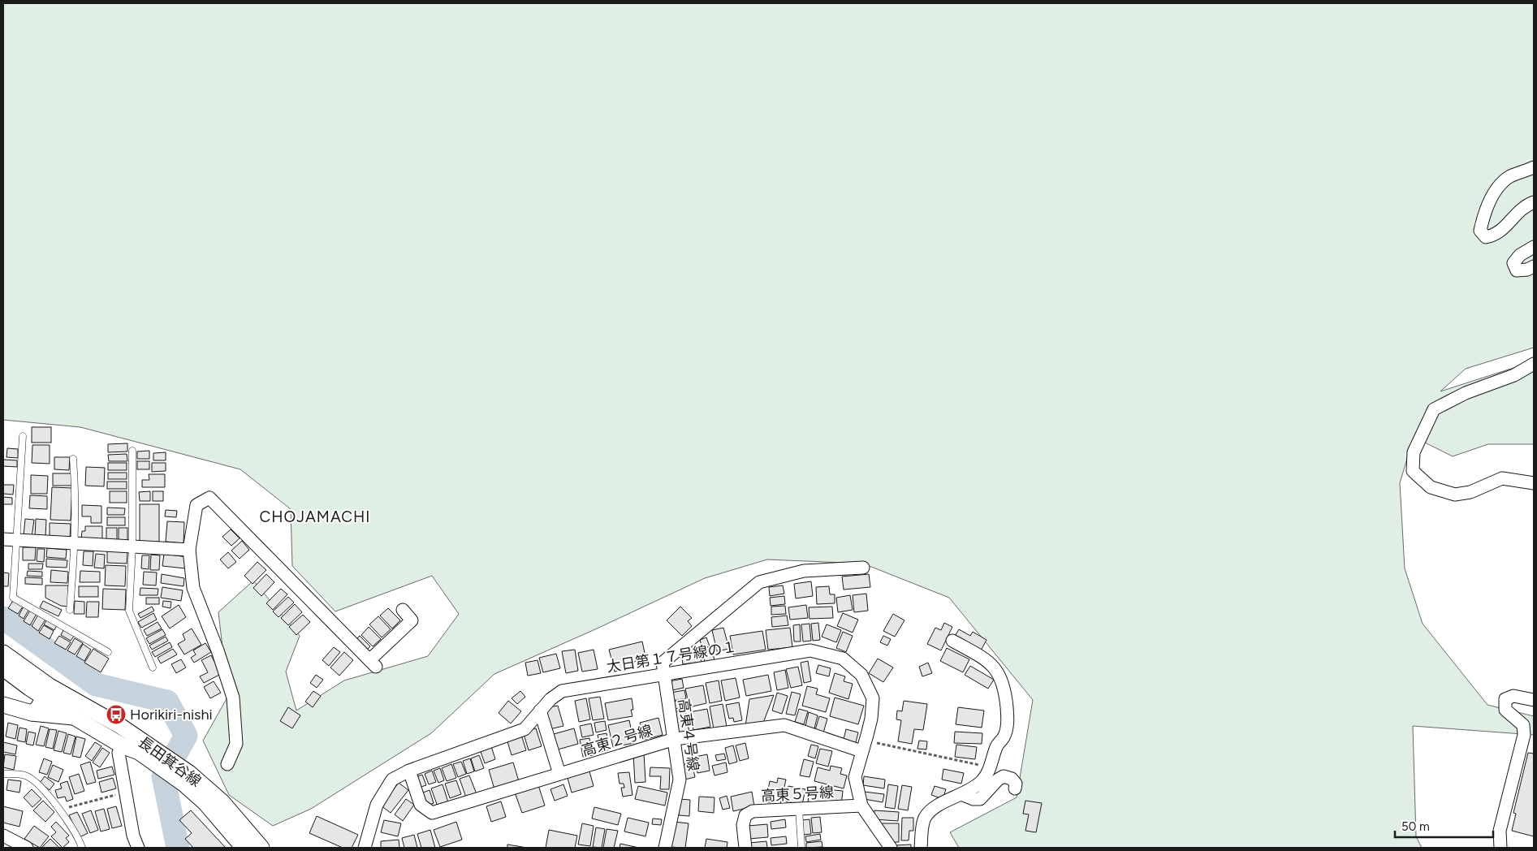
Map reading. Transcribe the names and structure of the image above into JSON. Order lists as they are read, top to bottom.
{
  "streets": {
    "street": [
      "大日第１７号線の１",
      "高東４号線",
      "高東２号線",
      "長田箕谷線",
      "高東５号線"
    ]
  },
  "crossings": [
    ["大日第１７号線の１", "高東４号線"],
    ["大日第１７号線の１", "高東２号線"],
    ["大日第１７号線の１", "高東５号線"],
    ["高東４号線", "高東２号線"]
  ],
  "districts": ["CHOJAMACHI"],
  "places": {
    "bus stop": ["Horikiri-nishi"]
  },
  "scale_bar": "50 m"
}
